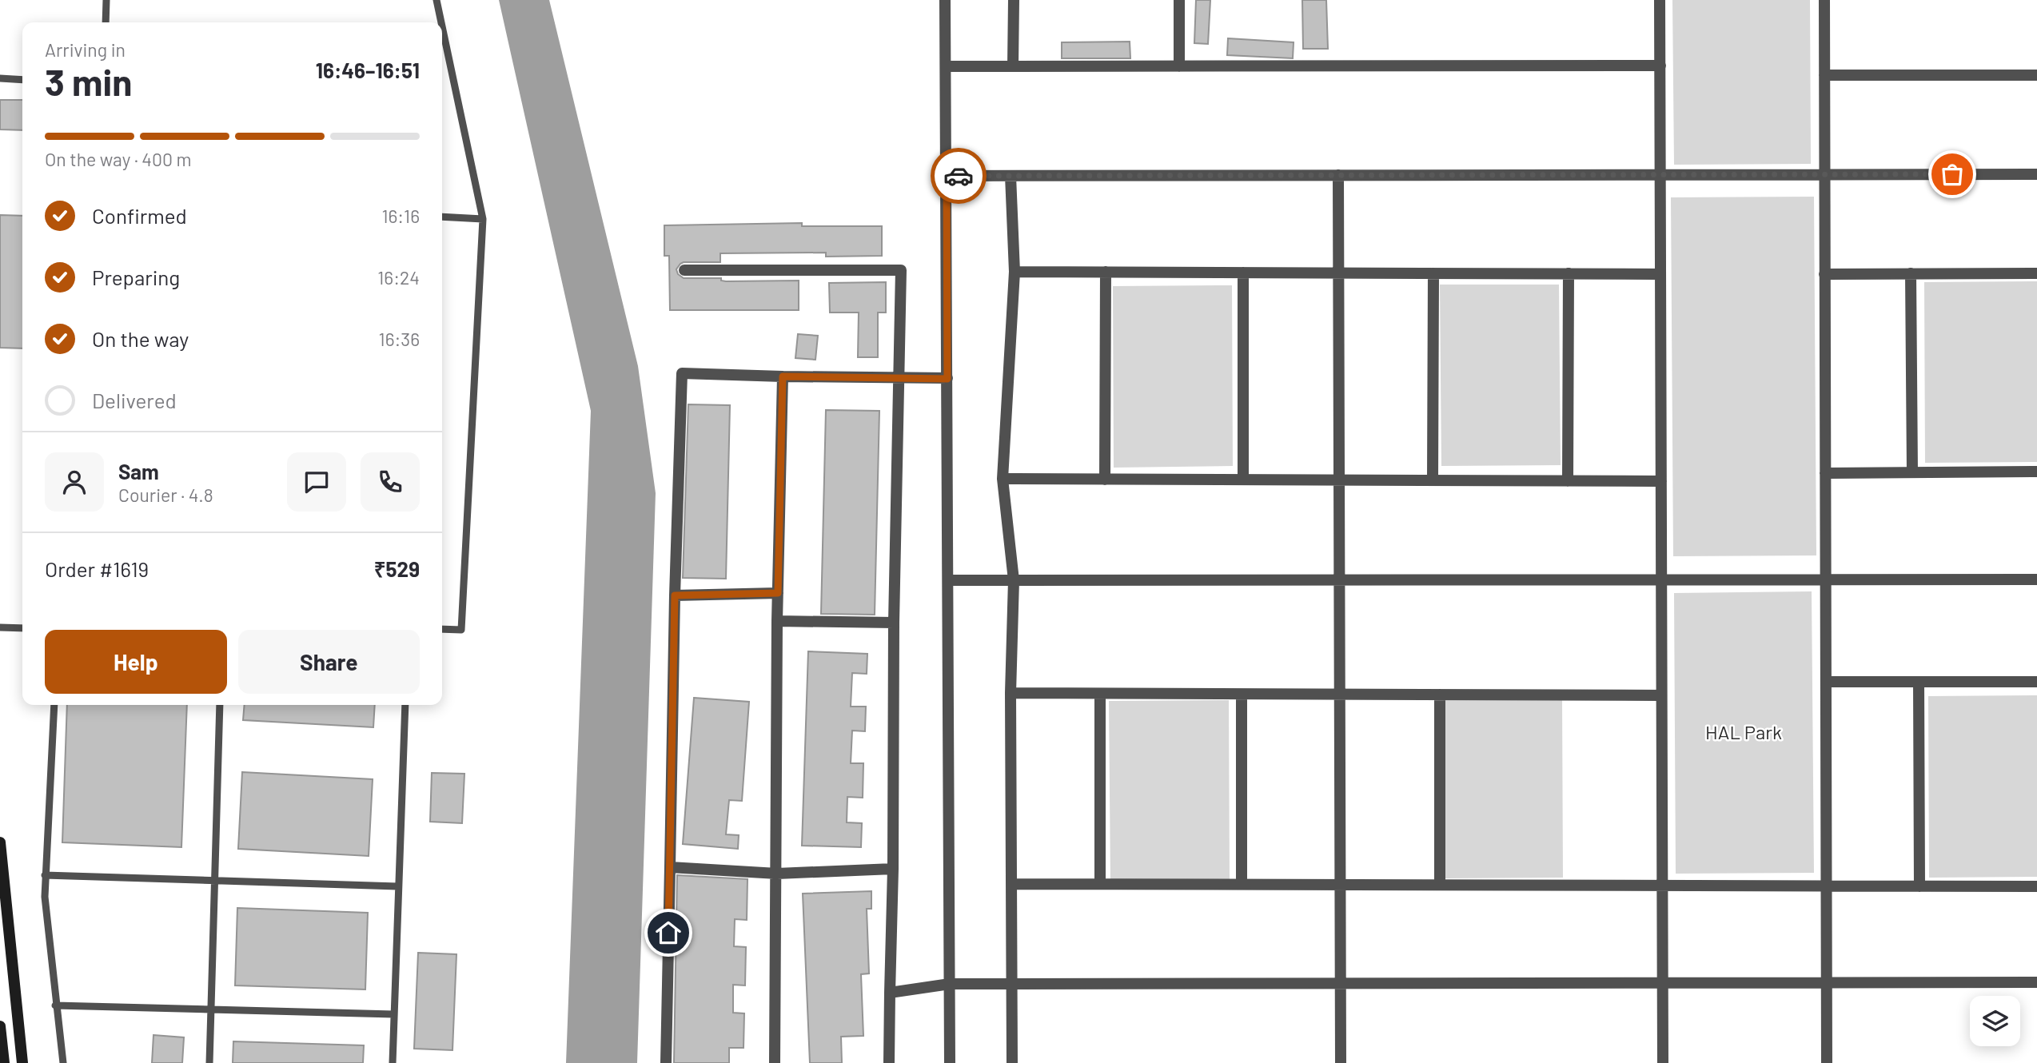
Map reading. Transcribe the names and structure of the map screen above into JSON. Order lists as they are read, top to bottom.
{
  "parks": ["HAL Park"],
  "page": {
    "heading": ["3 min", "Arriving in", "16:46–16:51"],
    "panel": [
      "Sam",
      "Courier · 4.8",
      "Order #1619",
      "₹529"
    ],
    "bar": "On the way · 400 m",
    "list": [
      ["Confirmed", "16:16"],
      ["Preparing", "16:24"],
      ["On the way", "16:36"],
      "Delivered"
    ],
    "buttons": ["Help", "Share"]
  }
}
